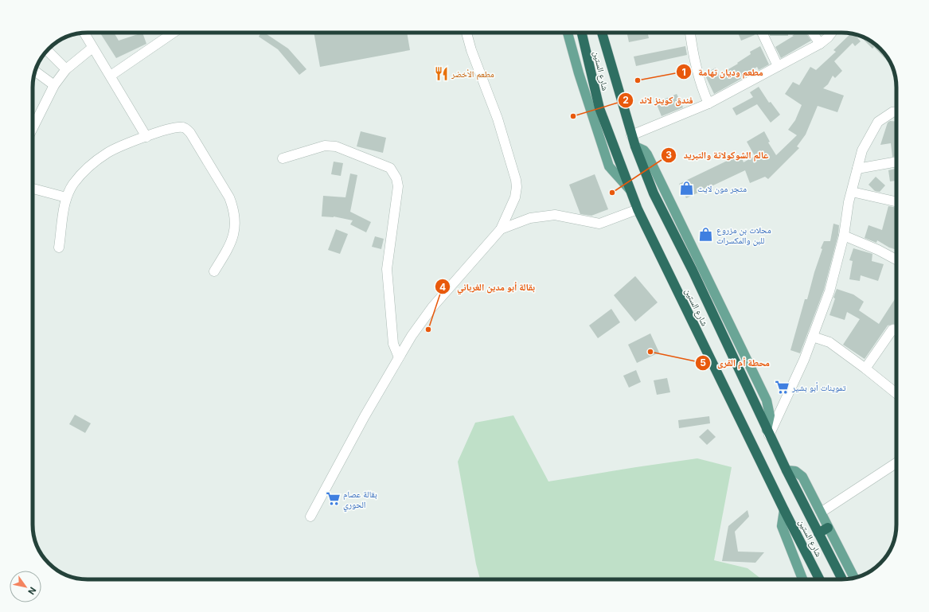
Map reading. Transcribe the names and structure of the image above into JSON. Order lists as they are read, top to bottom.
{
  "streets": {
    "highway": ["شارع الستين"]
  },
  "places": {
    "restaurant": ["مطعم الأخضر"],
    "other": [
      "مطعم وديان تهامة",
      "فندق كوينز لاند",
      "عالم الشوكولاتة والتبريد",
      "بقالة أبو مدين الغرباني",
      "محطة أم القرى"
    ],
    "shop": ["متجر مون لايت", "محلات بن مزروع للبن والمكسرات"],
    "supermarket": ["تموينات أبو بشير", "بقالة عصام الحوري"]
  },
  "north": "bottom right"
}
